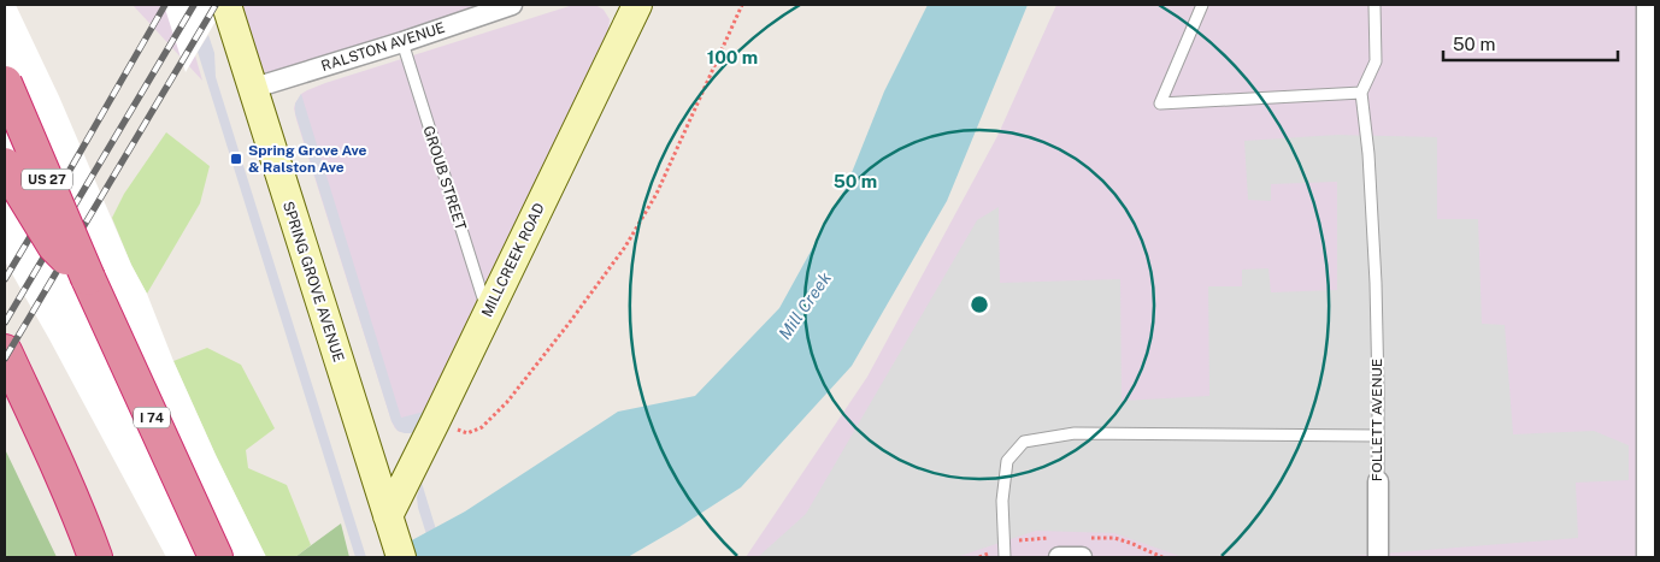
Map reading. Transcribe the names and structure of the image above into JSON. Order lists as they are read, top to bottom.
{
  "streets": {
    "highway": ["US 27", "I 74"],
    "main road": ["MILLCREEK ROAD", "SPRING GROVE AVENUE"],
    "street": ["RALSTON AVENUE", "FOLLETT AVENUE"],
    "lane": ["GROUB STREET"]
  },
  "crossings": [
    ["RALSTON AVENUE", "GROUB STREET"],
    ["RALSTON AVENUE", "SPRING GROVE AVENUE"],
    ["GROUB STREET", "MILLCREEK ROAD"],
    ["US 27", "I 74"],
    ["MILLCREEK ROAD", "SPRING GROVE AVENUE"]
  ],
  "water": ["Mill Creek"],
  "places": {
    "transit": ["Spring Grove Ave & Ralston Ave"]
  },
  "scale_bar": "50 m",
  "rings": ["100 m", "50 m"]
}
